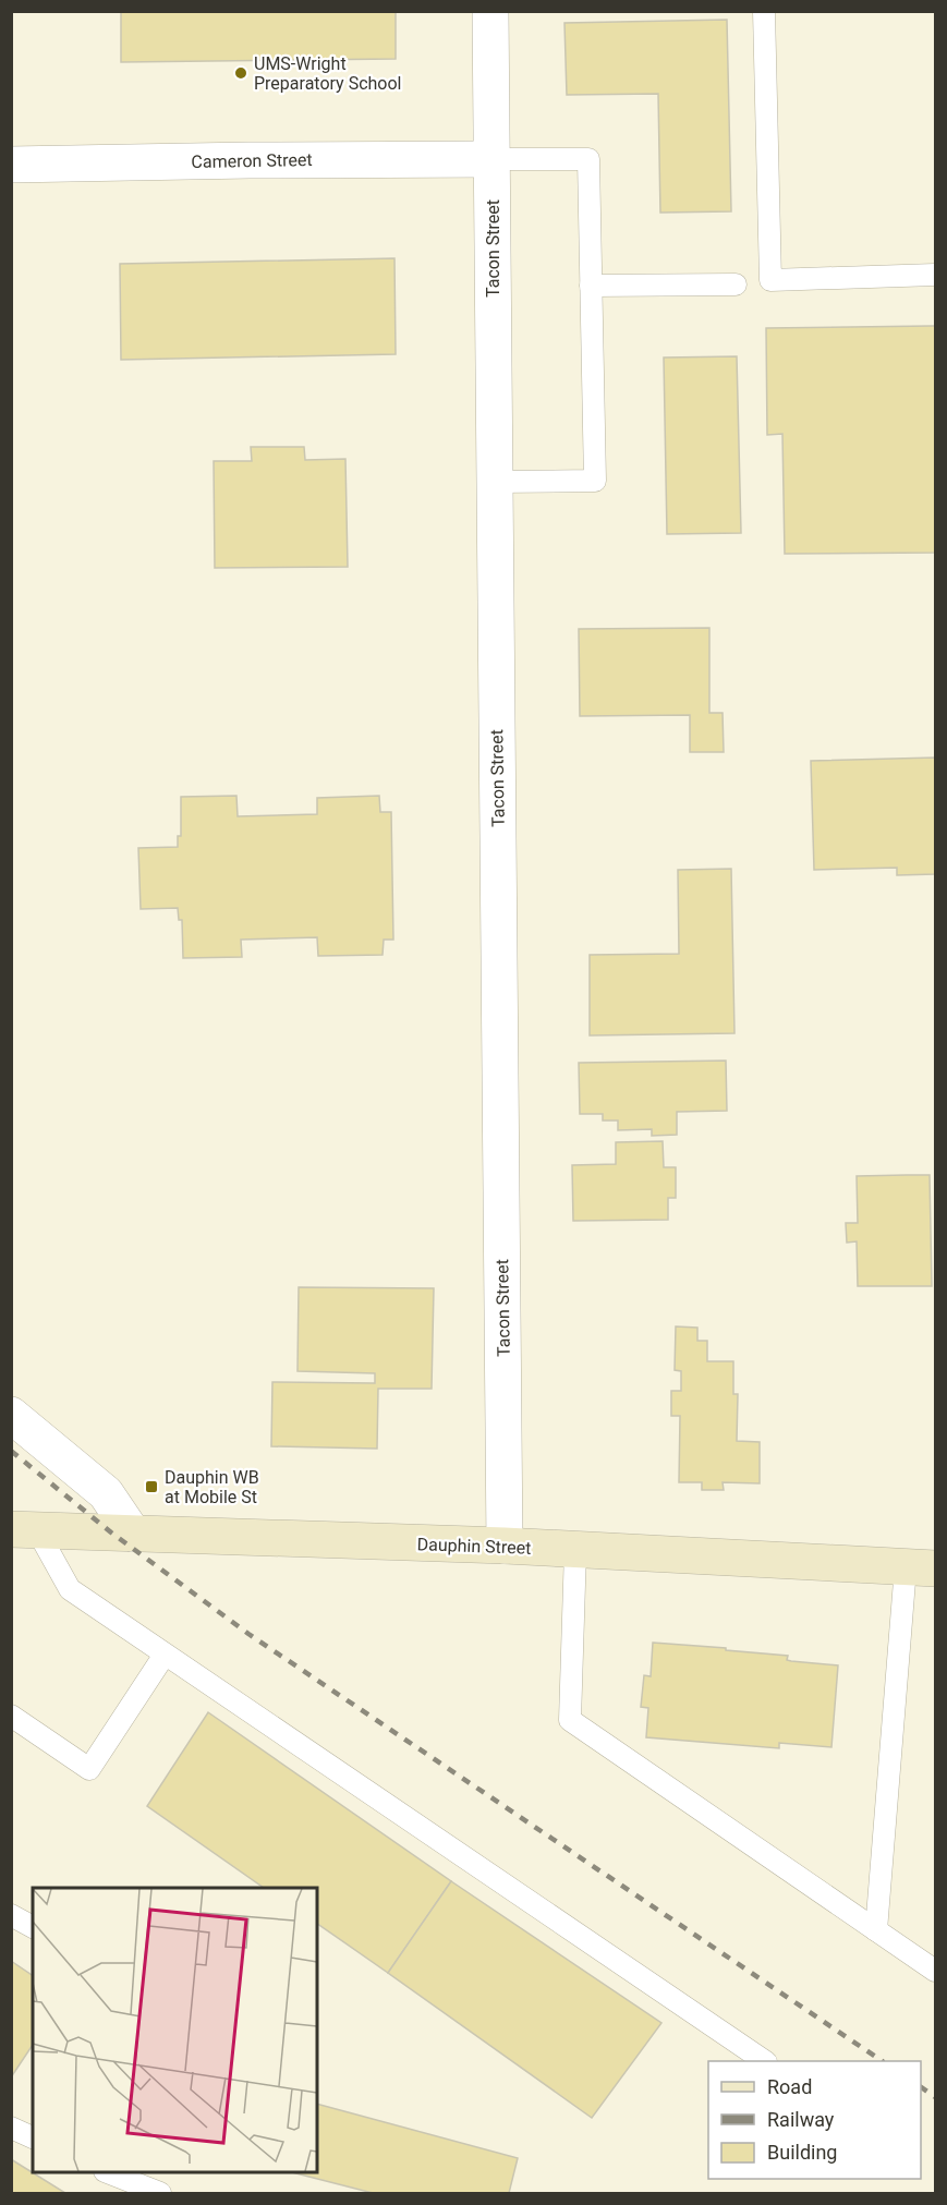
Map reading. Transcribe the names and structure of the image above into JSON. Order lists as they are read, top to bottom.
{
  "streets": {
    "main road": ["Dauphin Street"],
    "street": ["Cameron Street", "Tacon Street"]
  },
  "crossings": [
    ["Cameron Street", "Tacon Street"],
    ["Tacon Street", "Dauphin Street"]
  ],
  "places": {
    "other": ["UMS-Wright Preparatory School"],
    "transit": ["Dauphin WB at Mobile St"]
  },
  "legend": ["Road", "Railway", "Building"]
}
